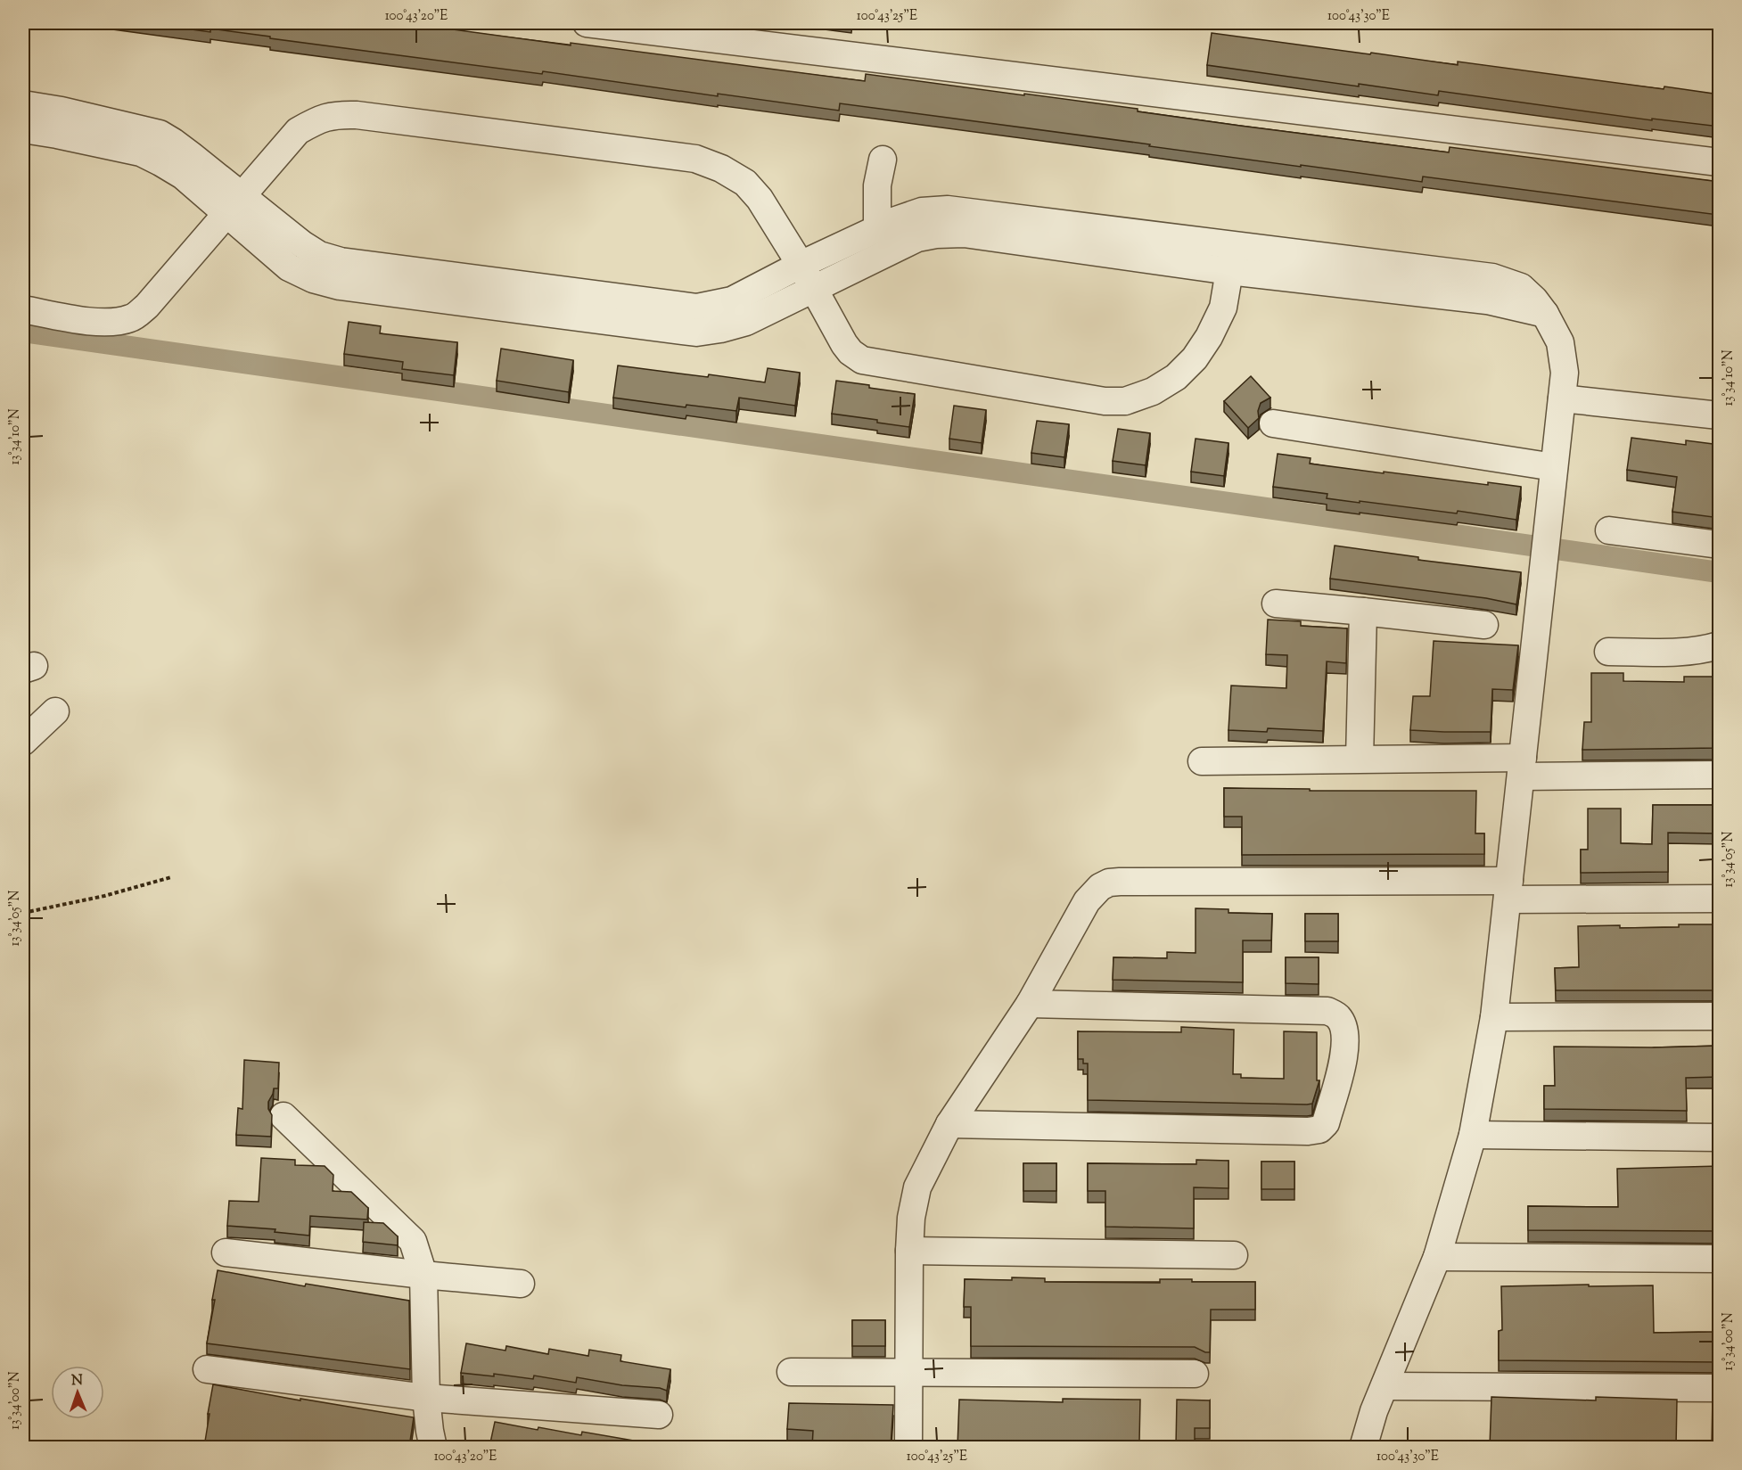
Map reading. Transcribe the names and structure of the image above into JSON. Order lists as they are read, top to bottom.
{
  "north": "top",
  "coordinates": [
    "100°43'20\"E",
    "100°43'25\"E",
    "100°43'30\"E",
    "13°34'10\"N",
    "13°34'05\"N",
    "13°34'00\"N"
  ]
}
